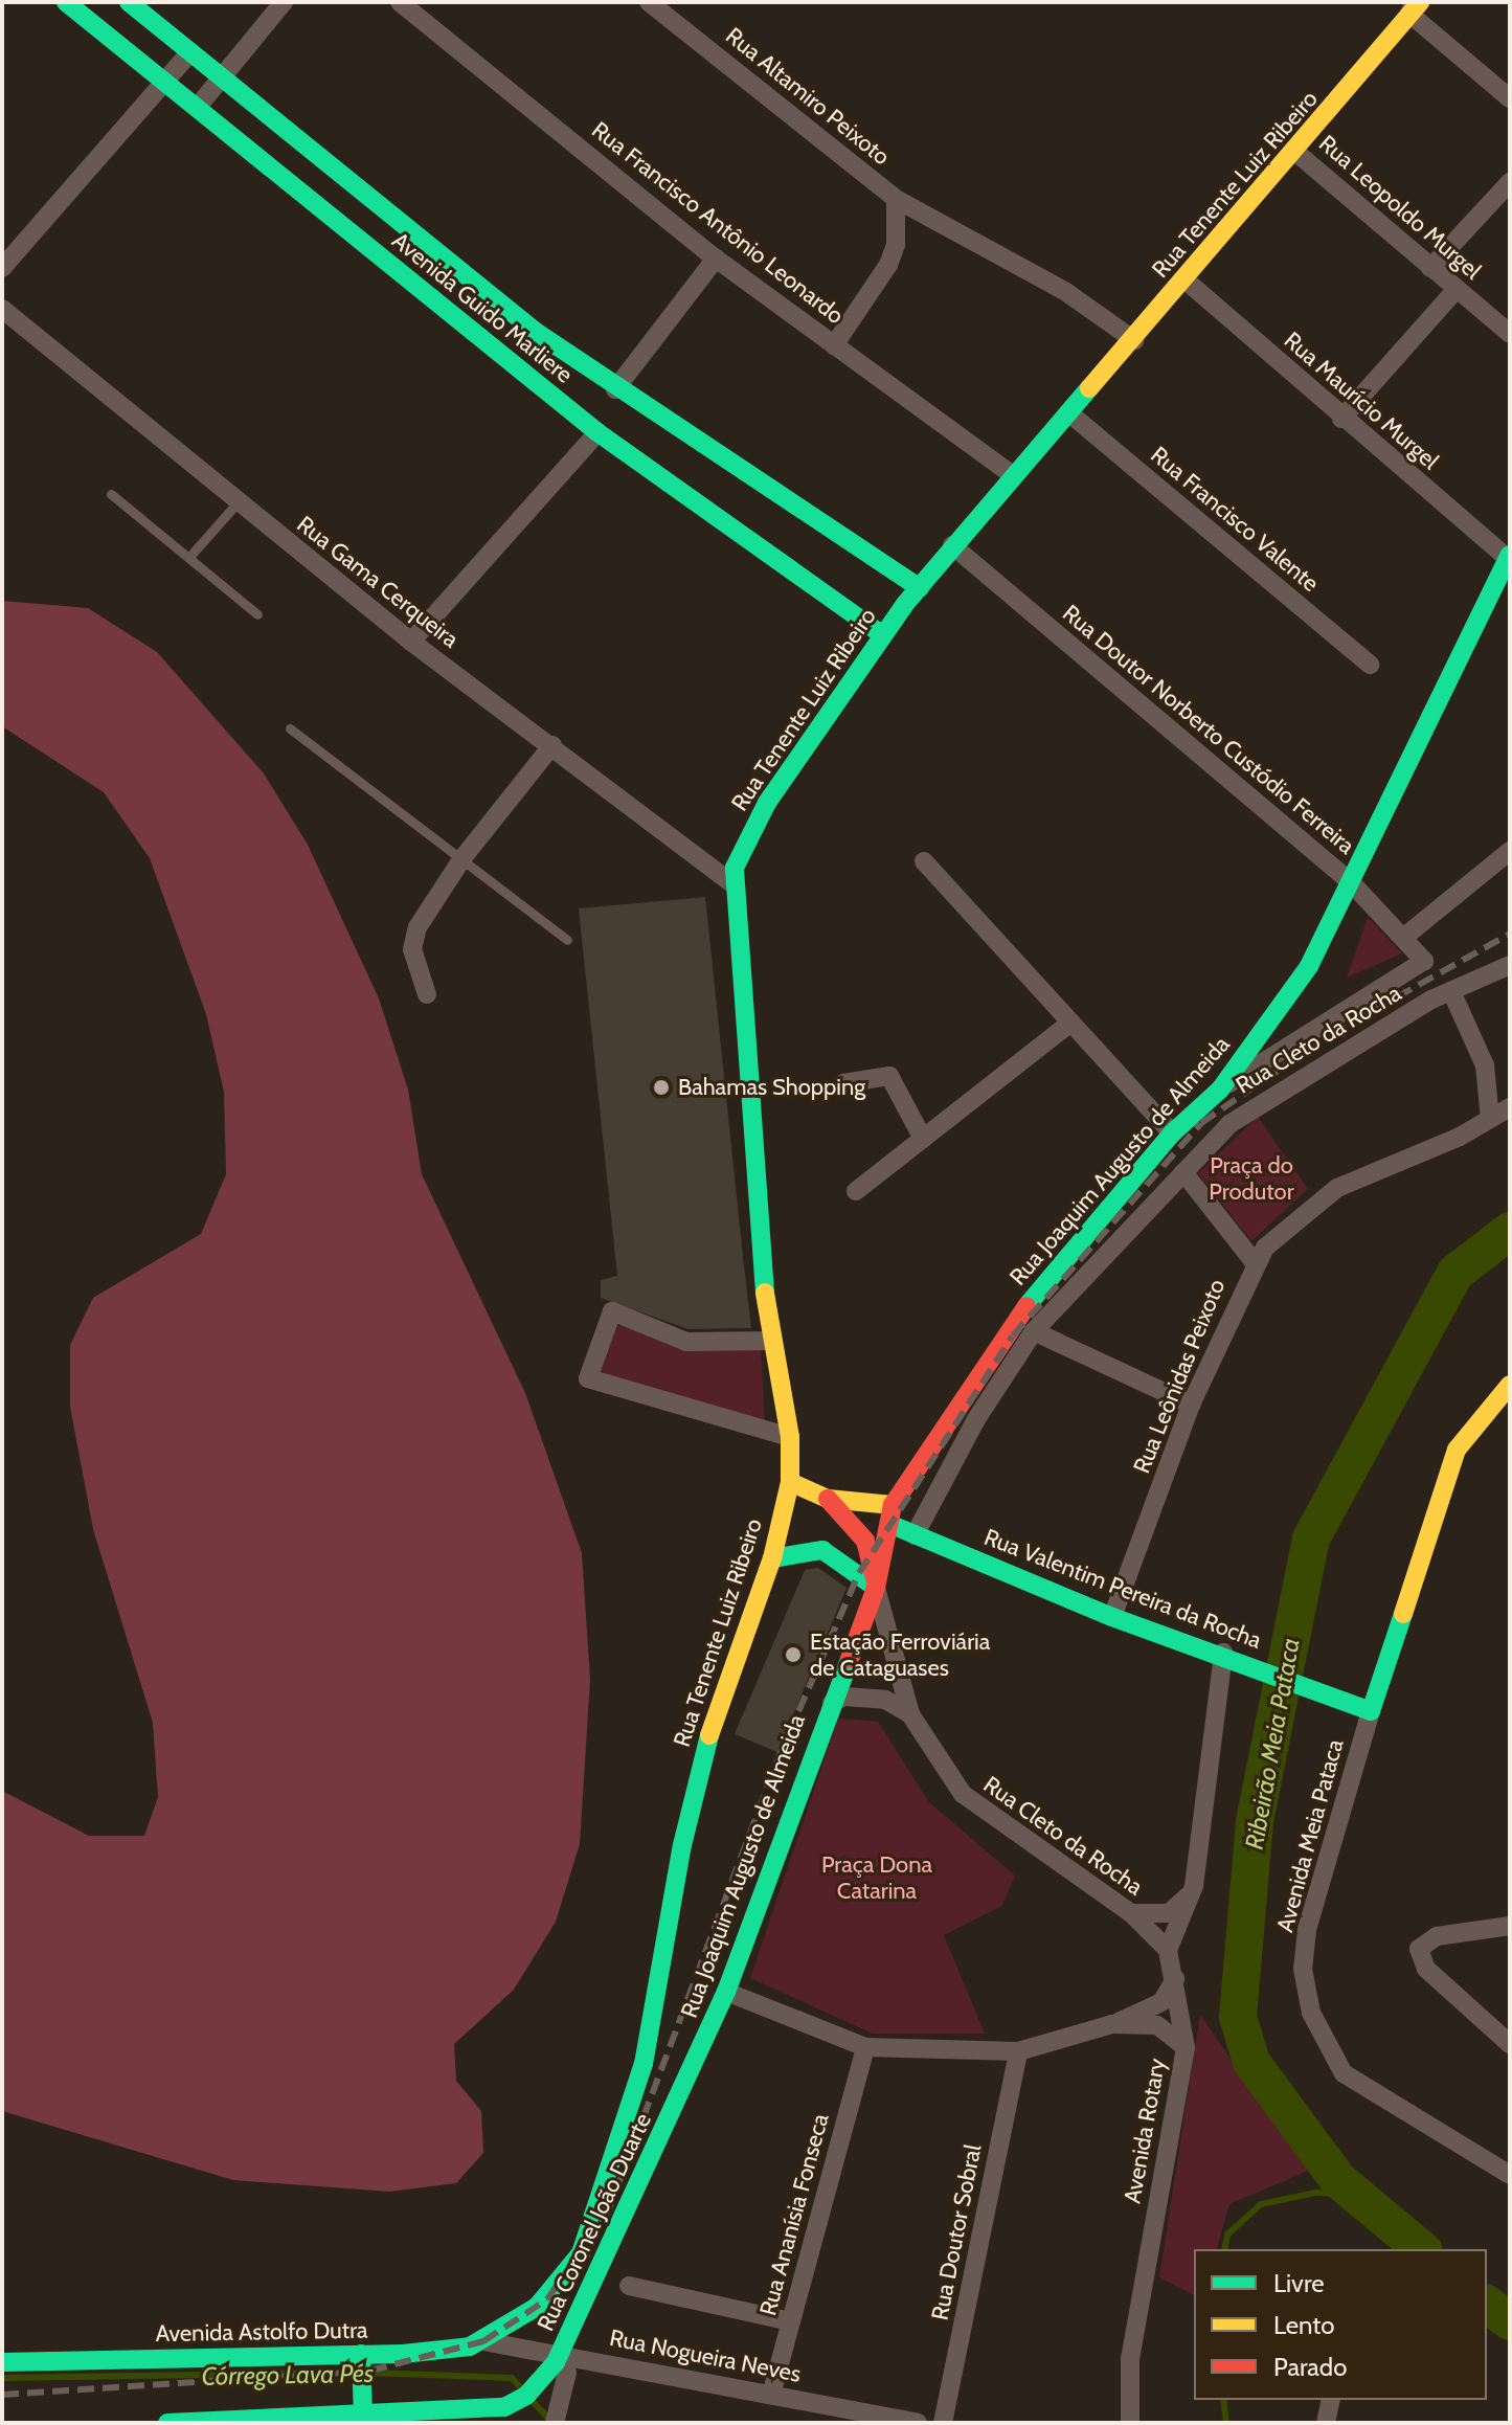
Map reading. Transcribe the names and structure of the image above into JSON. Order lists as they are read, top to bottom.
{
  "streets": {
    "main road": [
      "Rua Tenente Luiz Ribeiro",
      "Avenida Guido Marliere",
      "Rua Joaquim Augusto de Almeida",
      "Rua Valentim Pereira da Rocha",
      "Rua Coronel João Duarte",
      "Avenida Astolfo Dutra"
    ],
    "street": [
      "Rua Altamiro Peixoto",
      "Rua Leopoldo Murgel",
      "Rua Francisco Antônio Leonardo",
      "Rua Maurício Murgel",
      "Rua Francisco Valente",
      "Rua Gama Cerqueira",
      "Rua Doutor Norberto Custódio Ferreira",
      "Rua Cleto da Rocha",
      "Rua Leônidas Peixoto",
      "Avenida Meia Pataca",
      "Avenida Rotary",
      "Rua Ananísia Fonseca",
      "Rua Doutor Sobral",
      "Rua Nogueira Neves"
    ]
  },
  "crossings": [
    ["Rua Altamiro Peixoto", "Rua Tenente Luiz Ribeiro"],
    ["Rua Tenente Luiz Ribeiro", "Rua Leopoldo Murgel"],
    ["Rua Tenente Luiz Ribeiro", "Rua Francisco Antônio Leonardo"],
    ["Rua Tenente Luiz Ribeiro", "Avenida Guido Marliere"],
    ["Rua Tenente Luiz Ribeiro", "Rua Maurício Murgel"],
    ["Rua Tenente Luiz Ribeiro", "Rua Francisco Valente"],
    ["Rua Tenente Luiz Ribeiro", "Rua Gama Cerqueira"],
    ["Rua Tenente Luiz Ribeiro", "Rua Doutor Norberto Custódio Ferreira"],
    ["Rua Tenente Luiz Ribeiro", "Rua Coronel João Duarte"],
    ["Rua Maurício Murgel", "Rua Joaquim Augusto de Almeida"],
    ["Rua Doutor Norberto Custódio Ferreira", "Rua Joaquim Augusto de Almeida"],
    ["Rua Cleto da Rocha", "Rua Joaquim Augusto de Almeida"],
    ["Rua Cleto da Rocha", "Rua Leônidas Peixoto"],
    ["Rua Cleto da Rocha", "Rua Valentim Pereira da Rocha"],
    ["Rua Cleto da Rocha", "Avenida Rotary"],
    ["Rua Joaquim Augusto de Almeida", "Rua Valentim Pereira da Rocha"],
    ["Rua Joaquim Augusto de Almeida", "Rua Coronel João Duarte"],
    ["Rua Leônidas Peixoto", "Rua Valentim Pereira da Rocha"],
    ["Rua Valentim Pereira da Rocha", "Avenida Meia Pataca"],
    ["Rua Ananísia Fonseca", "Rua Nogueira Neves"],
    ["Rua Coronel João Duarte", "Avenida Astolfo Dutra"],
    ["Rua Coronel João Duarte", "Rua Nogueira Neves"],
    ["Avenida Astolfo Dutra", "Rua Nogueira Neves"]
  ],
  "water": ["Ribeirão Meia Pataca", "Córrego Lava Pés"],
  "parks": ["Praça do Produtor", "Praça Dona Catarina"],
  "places": ["Bahamas Shopping", "Estação Ferroviária de Cataguases"],
  "legend": ["Livre", "Lento", "Parado"]
}
